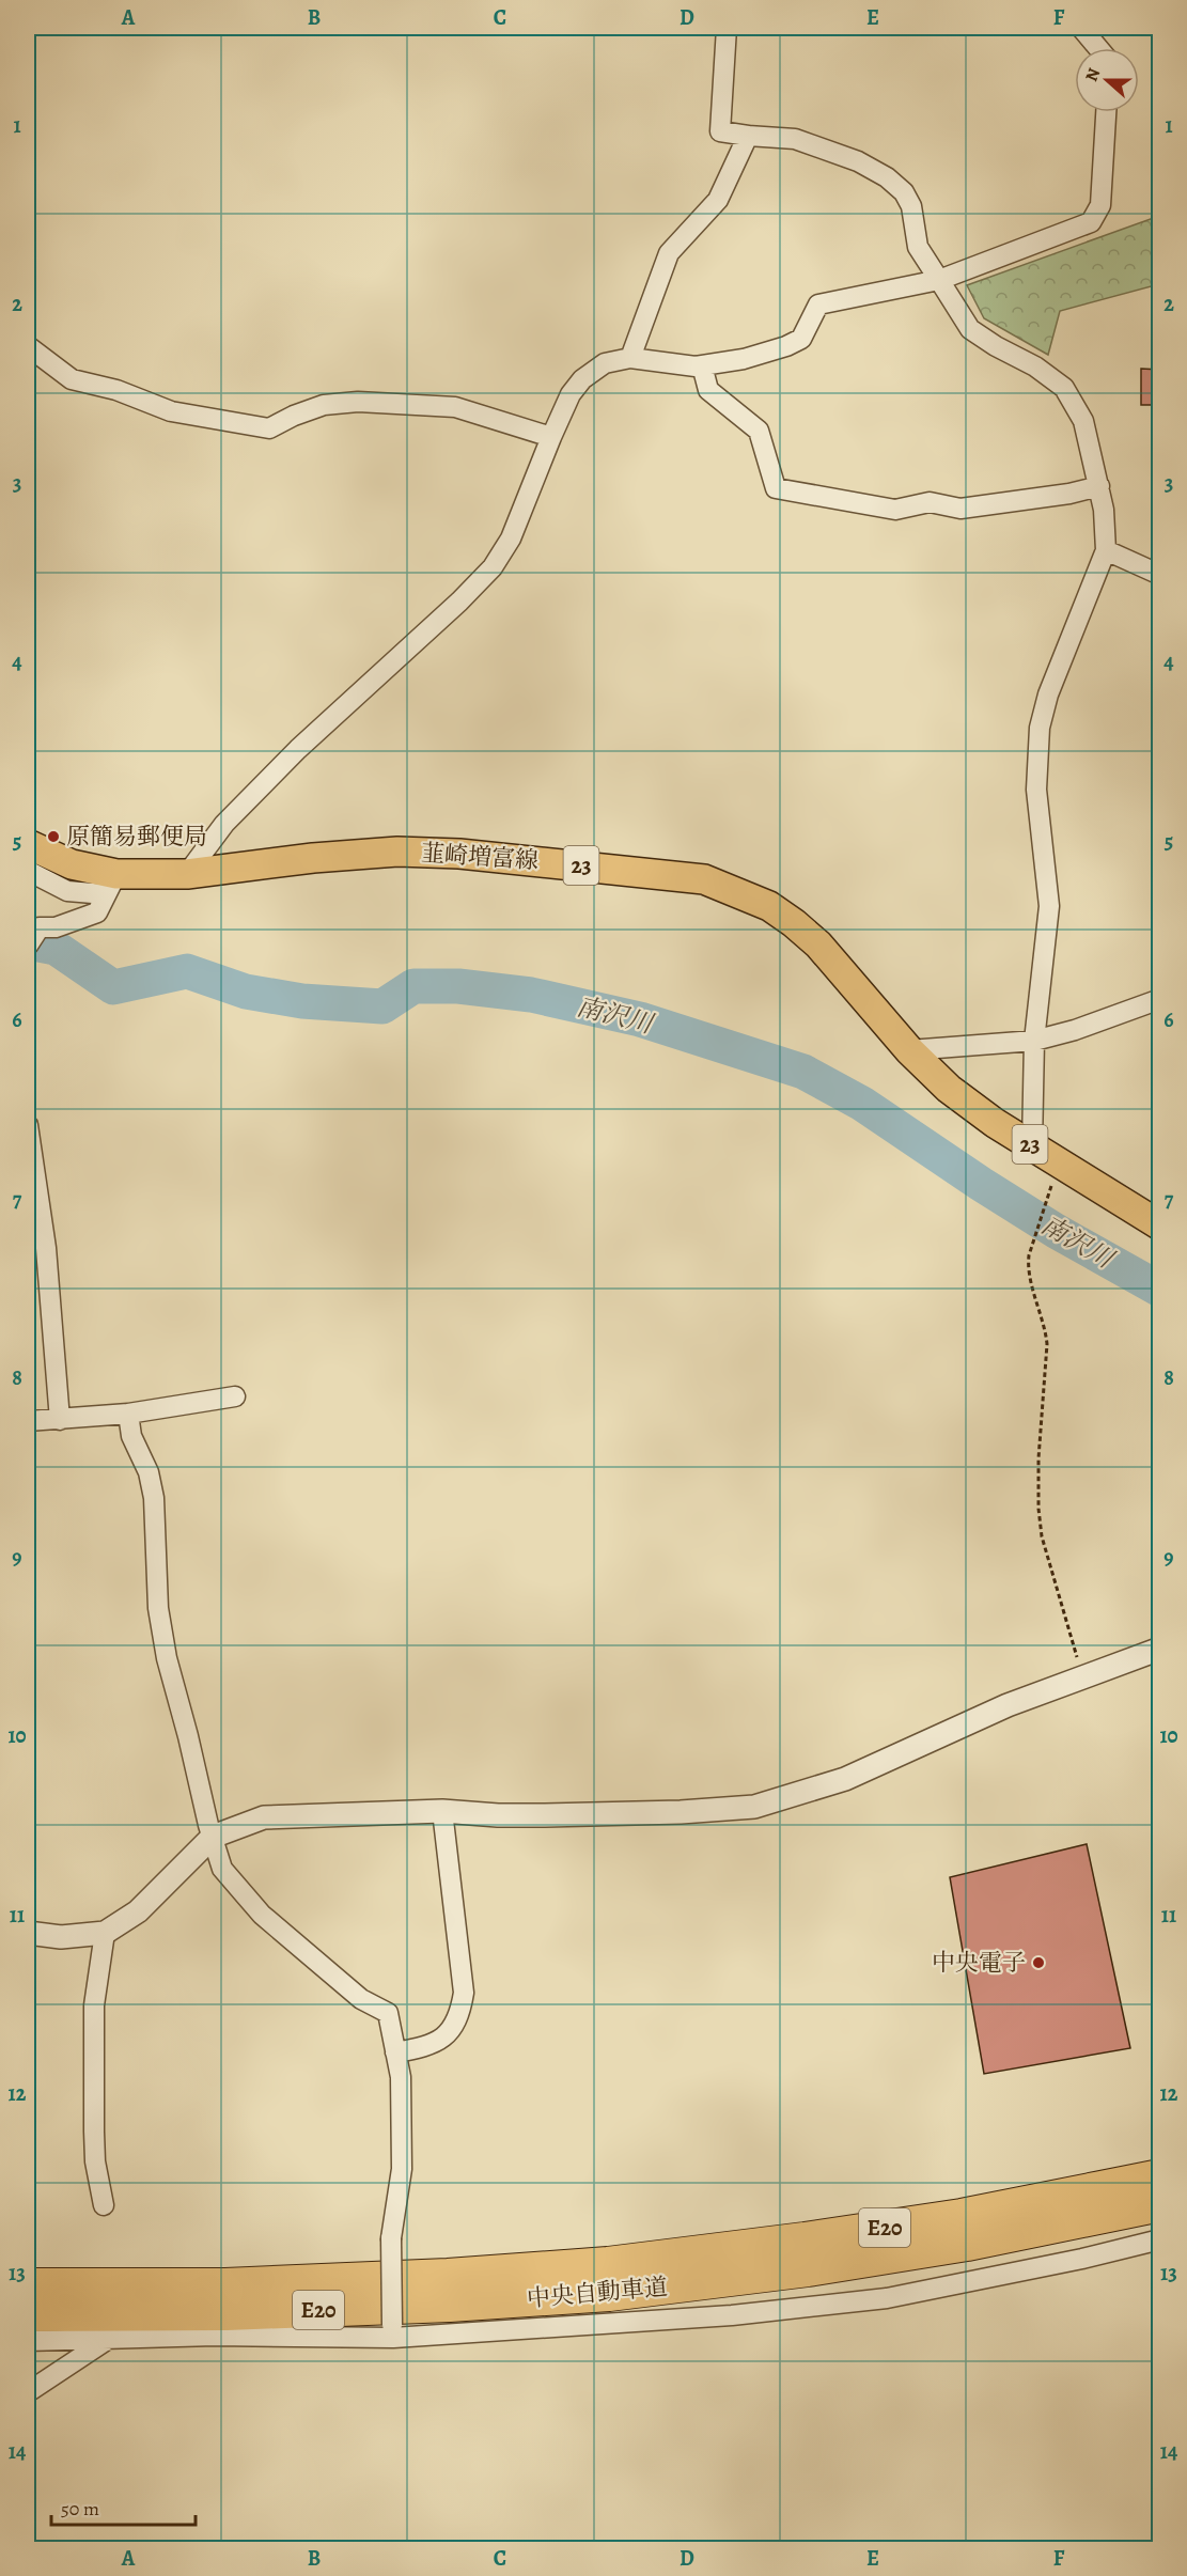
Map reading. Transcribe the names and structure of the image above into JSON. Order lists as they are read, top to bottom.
{
  "streets": {
    "highway": ["E20", "中央自動車道"],
    "main road": ["韮崎増富線", "23"]
  },
  "water": ["南沢川"],
  "places": ["原簡易郵便局", "中央電子"],
  "scale_bar": "50 m",
  "north": "left",
  "grid": {
    "columns": [
      "A",
      "B",
      "C",
      "D",
      "E",
      "F"
    ],
    "rows": [
      "1",
      "2",
      "3",
      "4",
      "5",
      "6",
      "7",
      "8",
      "9",
      "10",
      "11",
      "12",
      "13",
      "14"
    ]
  }
}
